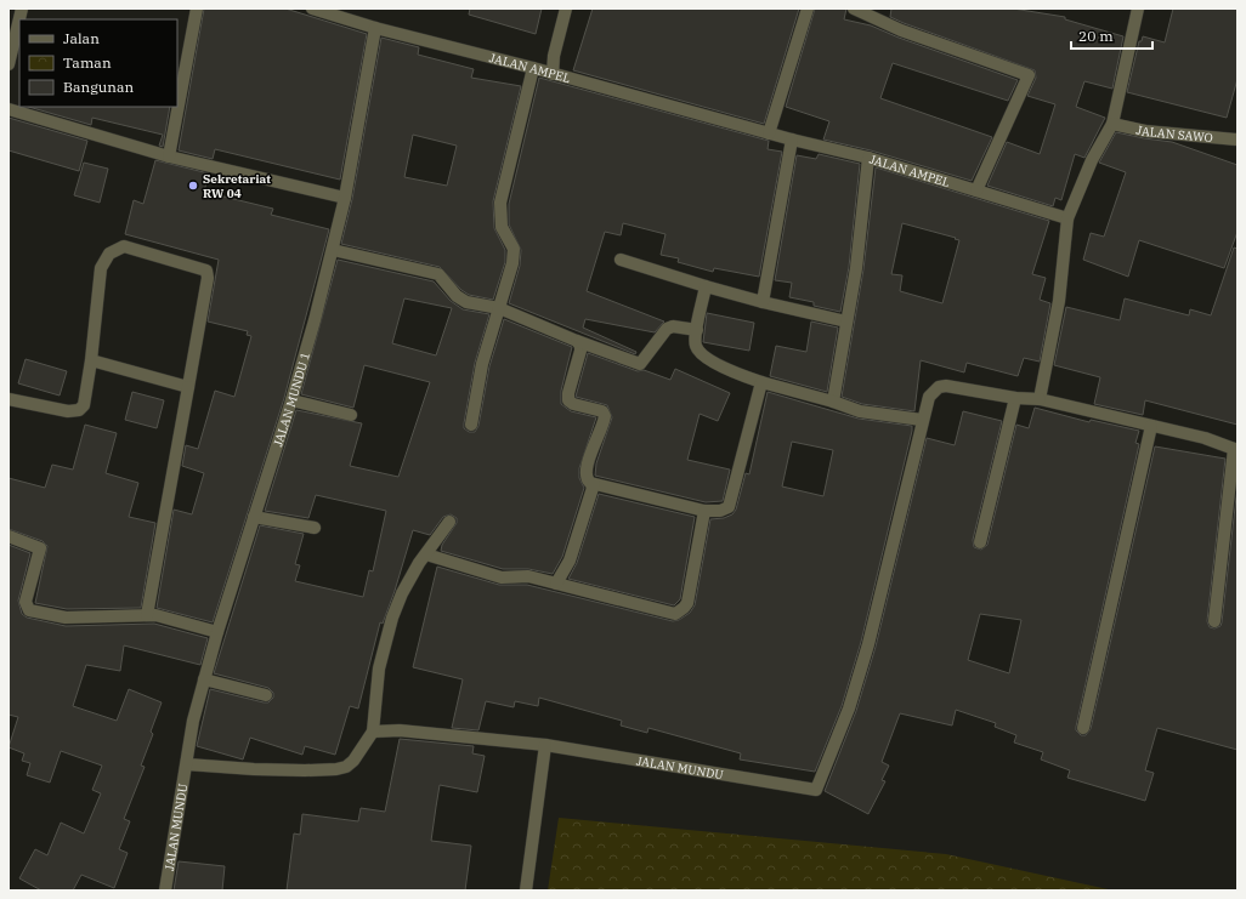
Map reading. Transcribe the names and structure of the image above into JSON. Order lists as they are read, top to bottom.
{
  "streets": {
    "street": [
      "JALAN AMPEL",
      "JALAN SAWO",
      "JALAN MUNDU 1",
      "JALAN MUNDU"
    ]
  },
  "crossings": [
    ["JALAN AMPEL", "JALAN MUNDU 1"],
    ["JALAN MUNDU 1", "JALAN MUNDU"]
  ],
  "places": ["Sekretariat RW 04"],
  "legend": ["Jalan", "Taman", "Bangunan"],
  "scale_bar": "20 m"
}
